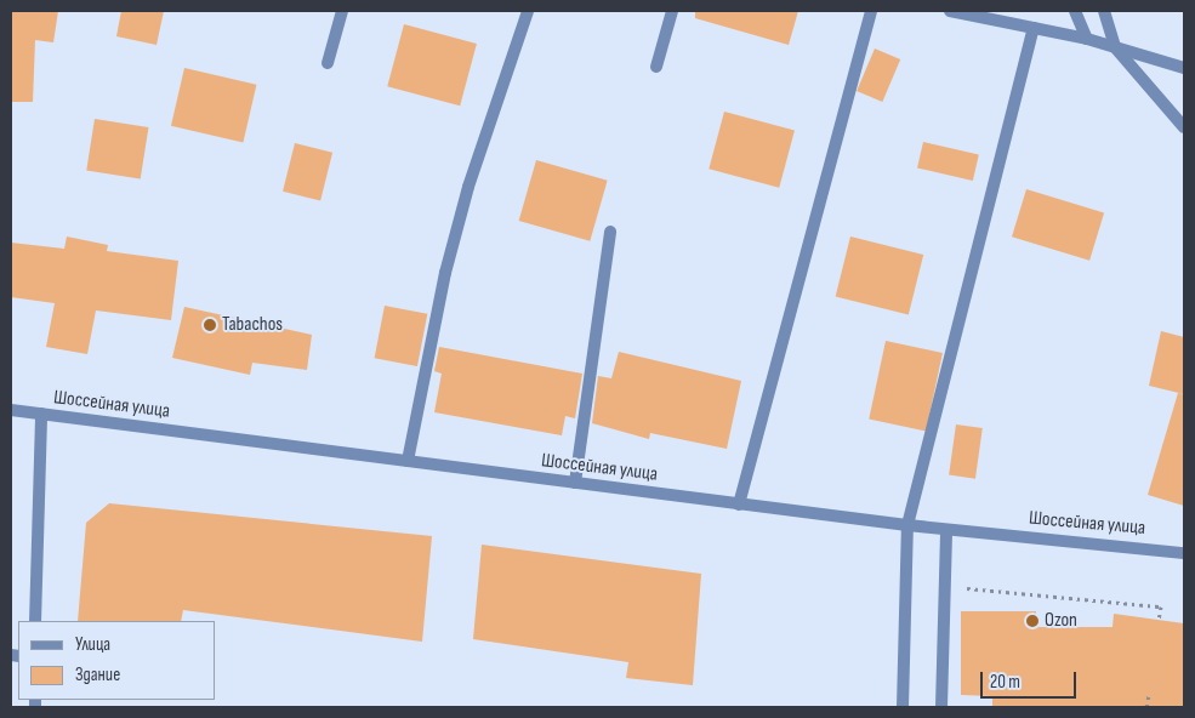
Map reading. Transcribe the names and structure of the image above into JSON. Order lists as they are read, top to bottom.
{
  "streets": {
    "street": ["Шоссейная улица"]
  },
  "places": ["Tabachos", "Ozon"],
  "legend": ["Улица", "Здание"],
  "scale_bar": "20 m"
}
